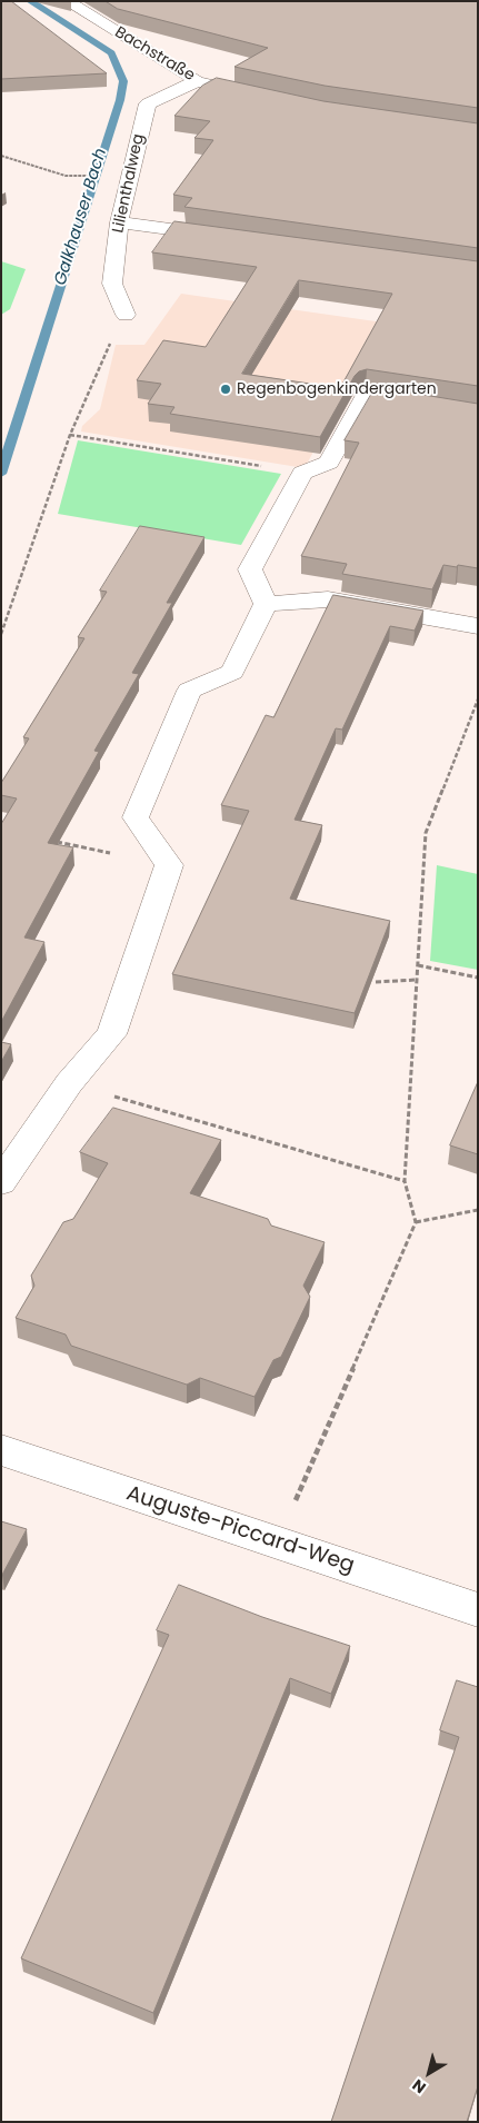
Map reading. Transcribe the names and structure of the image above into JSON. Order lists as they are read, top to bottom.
{
  "streets": {
    "street": ["Bachstraße", "Lilienthalweg", "Auguste-Piccard-Weg"]
  },
  "crossings": [
    ["Bachstraße", "Lilienthalweg"]
  ],
  "water": ["Galkhauser Bach"],
  "places": ["Regenbogenkindergarten"],
  "north": "bottom left"
}
